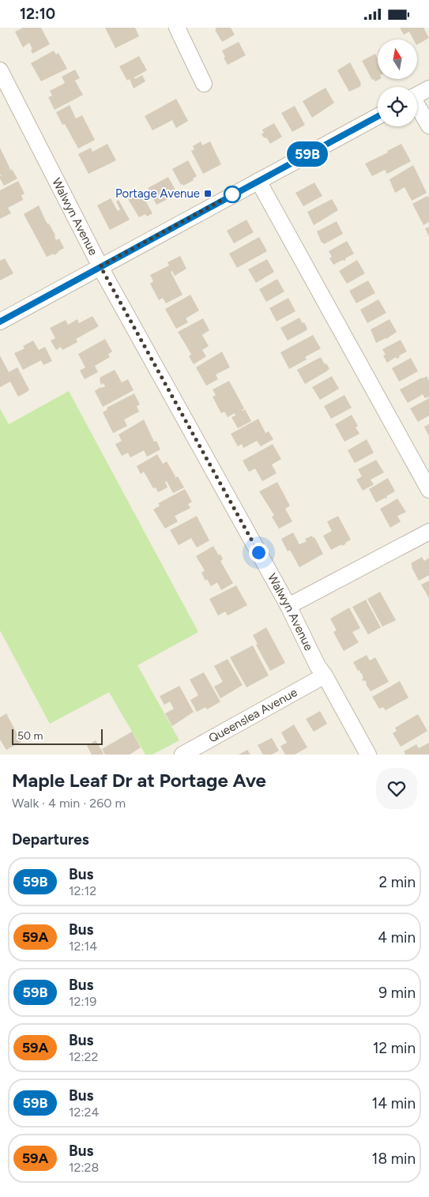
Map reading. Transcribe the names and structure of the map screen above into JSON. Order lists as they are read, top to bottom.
{
  "streets": {
    "street": ["Walwyn Avenue", "Queenslea Avenue"]
  },
  "crossings": [
    ["Walwyn Avenue", "Queenslea Avenue"]
  ],
  "places": {
    "transit": ["Portage Avenue"]
  },
  "lines": ["bus line 59B"],
  "scale_bar": "50 m",
  "north": "top",
  "page": {
    "status": "12:10",
    "on_map": "59B",
    "scale": "50 m",
    "heading": [
      ["Maple Leaf Dr at Portage Ave", "Walk · 4 min · 260 m"],
      "Departures"
    ],
    "list": [
      {
        "mark": "59B",
        "name": "Bus",
        "note": "12:12",
        "value": "2 min"
      },
      {
        "mark": "59A",
        "name": "Bus",
        "note": "12:14",
        "value": "4 min"
      },
      {
        "mark": "59B",
        "name": "Bus",
        "note": "12:19",
        "value": "9 min"
      },
      {
        "mark": "59A",
        "name": "Bus",
        "note": "12:22",
        "value": "12 min"
      },
      {
        "mark": "59B",
        "name": "Bus",
        "note": "12:24",
        "value": "14 min"
      },
      {
        "mark": "59A",
        "name": "Bus",
        "note": "12:28",
        "value": "18 min"
      }
    ]
  }
}
